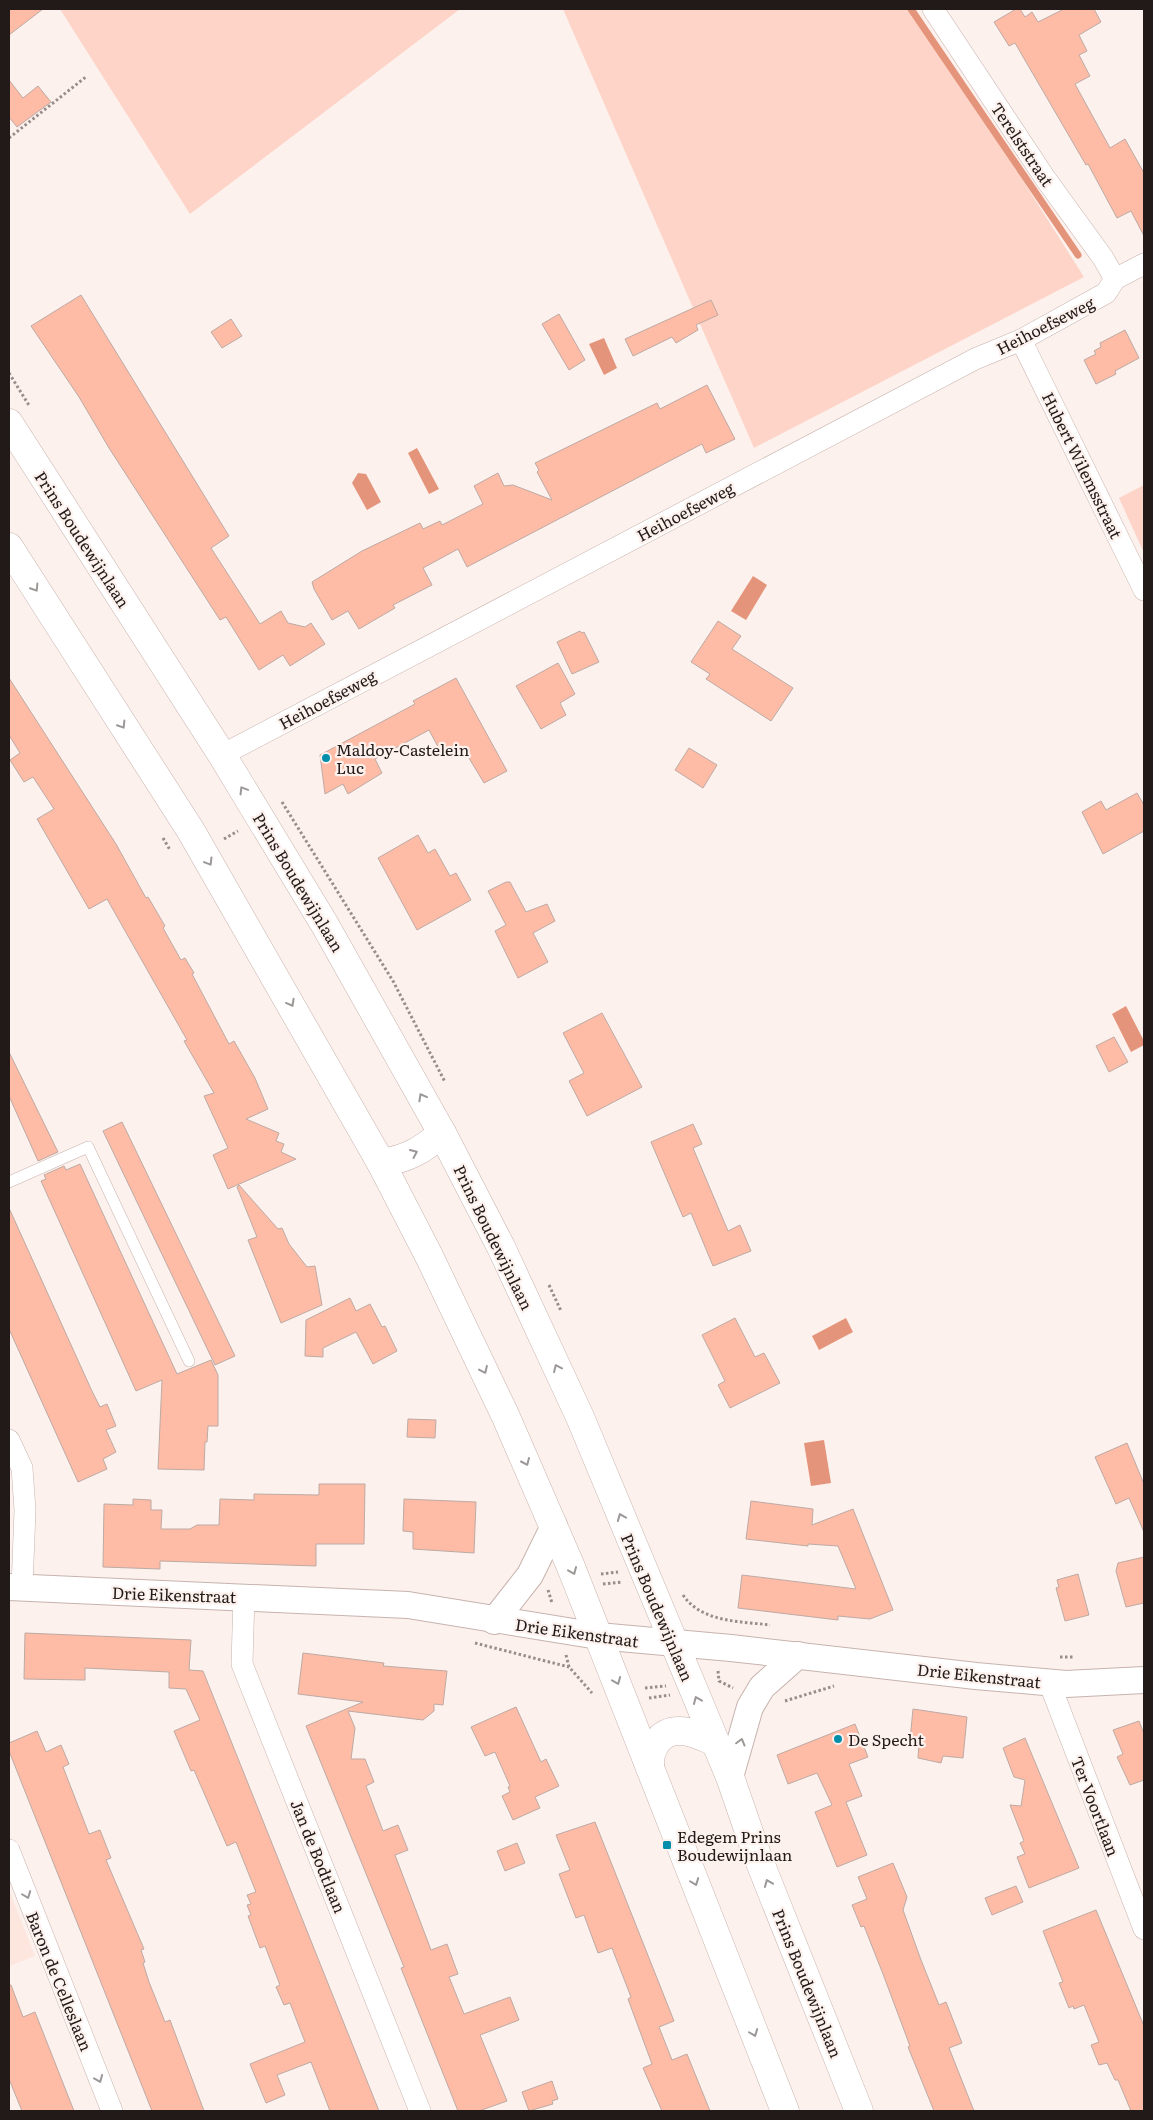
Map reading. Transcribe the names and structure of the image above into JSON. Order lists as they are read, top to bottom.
{
  "streets": {
    "main road": ["Prins Boudewijnlaan"],
    "street": [
      "Terelststraat",
      "Heihoefseweg",
      "Hubert Wilemsstraat",
      "Drie Eikenstraat",
      "Ter Voortlaan",
      "Jan de Bodtlaan",
      "Baron de Celleslaan"
    ]
  },
  "crossings": [
    ["Terelststraat", "Heihoefseweg"],
    ["Heihoefseweg", "Hubert Wilemsstraat"],
    ["Heihoefseweg", "Prins Boudewijnlaan"],
    ["Prins Boudewijnlaan", "Drie Eikenstraat"],
    ["Drie Eikenstraat", "Ter Voortlaan"],
    ["Drie Eikenstraat", "Jan de Bodtlaan"]
  ],
  "one_way": ["Baron de Celleslaan"],
  "places": {
    "other": ["Maldoy-Castelein Luc", "De Specht"],
    "transit": ["Edegem Prins Boudewijnlaan"]
  }
}
